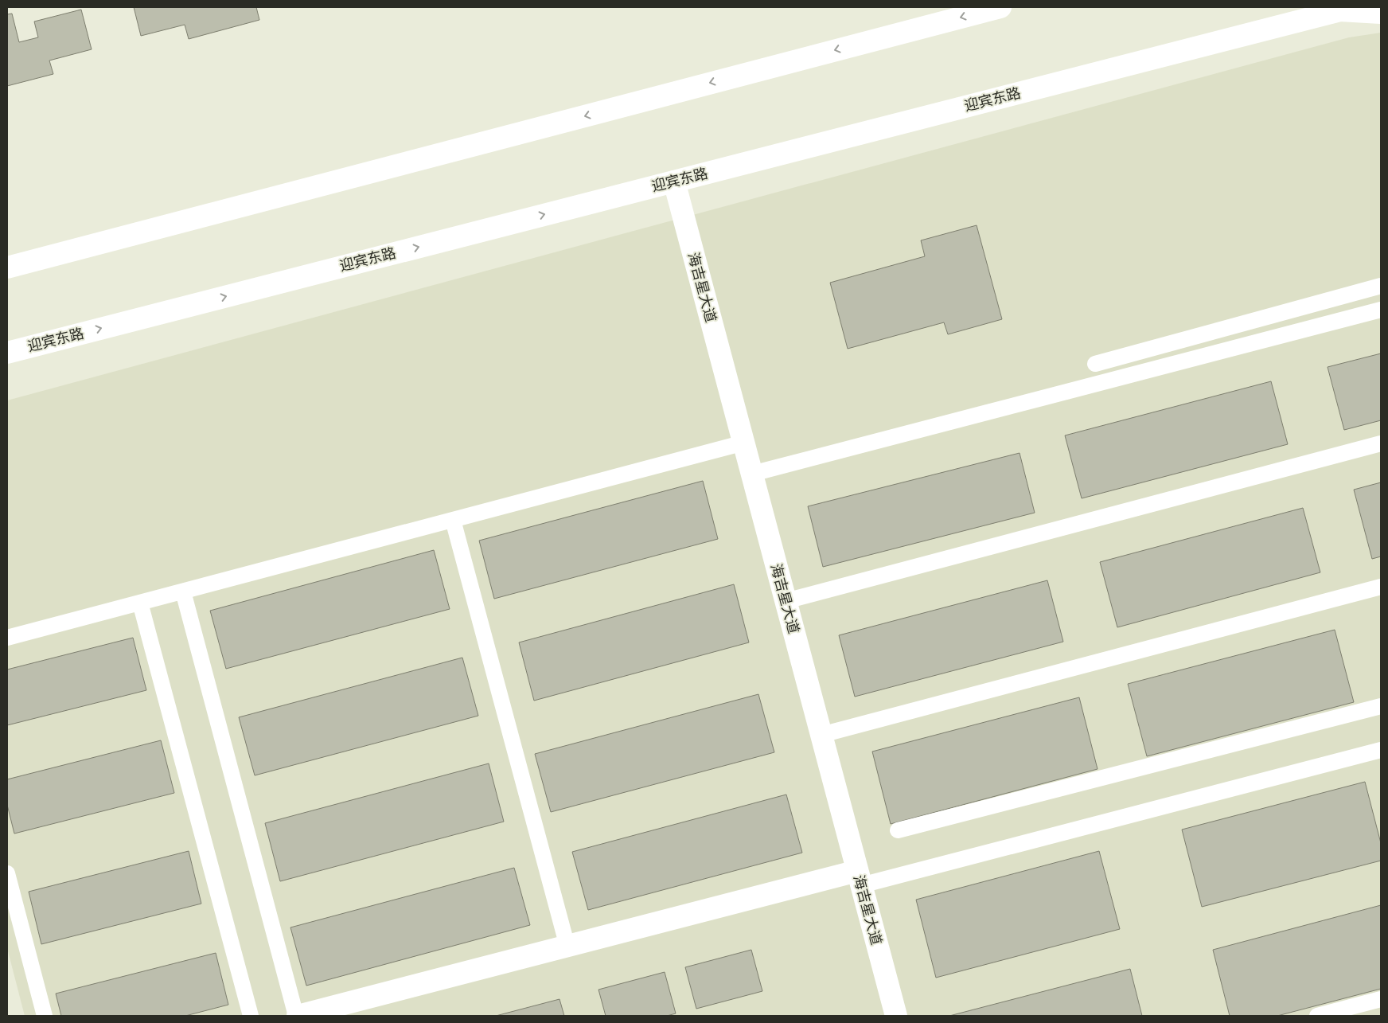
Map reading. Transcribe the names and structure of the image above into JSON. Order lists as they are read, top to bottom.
{
  "streets": {
    "main road": ["迎宾东路", "海吉星大道"]
  },
  "crossings": [
    ["迎宾东路", "海吉星大道"]
  ]
}
